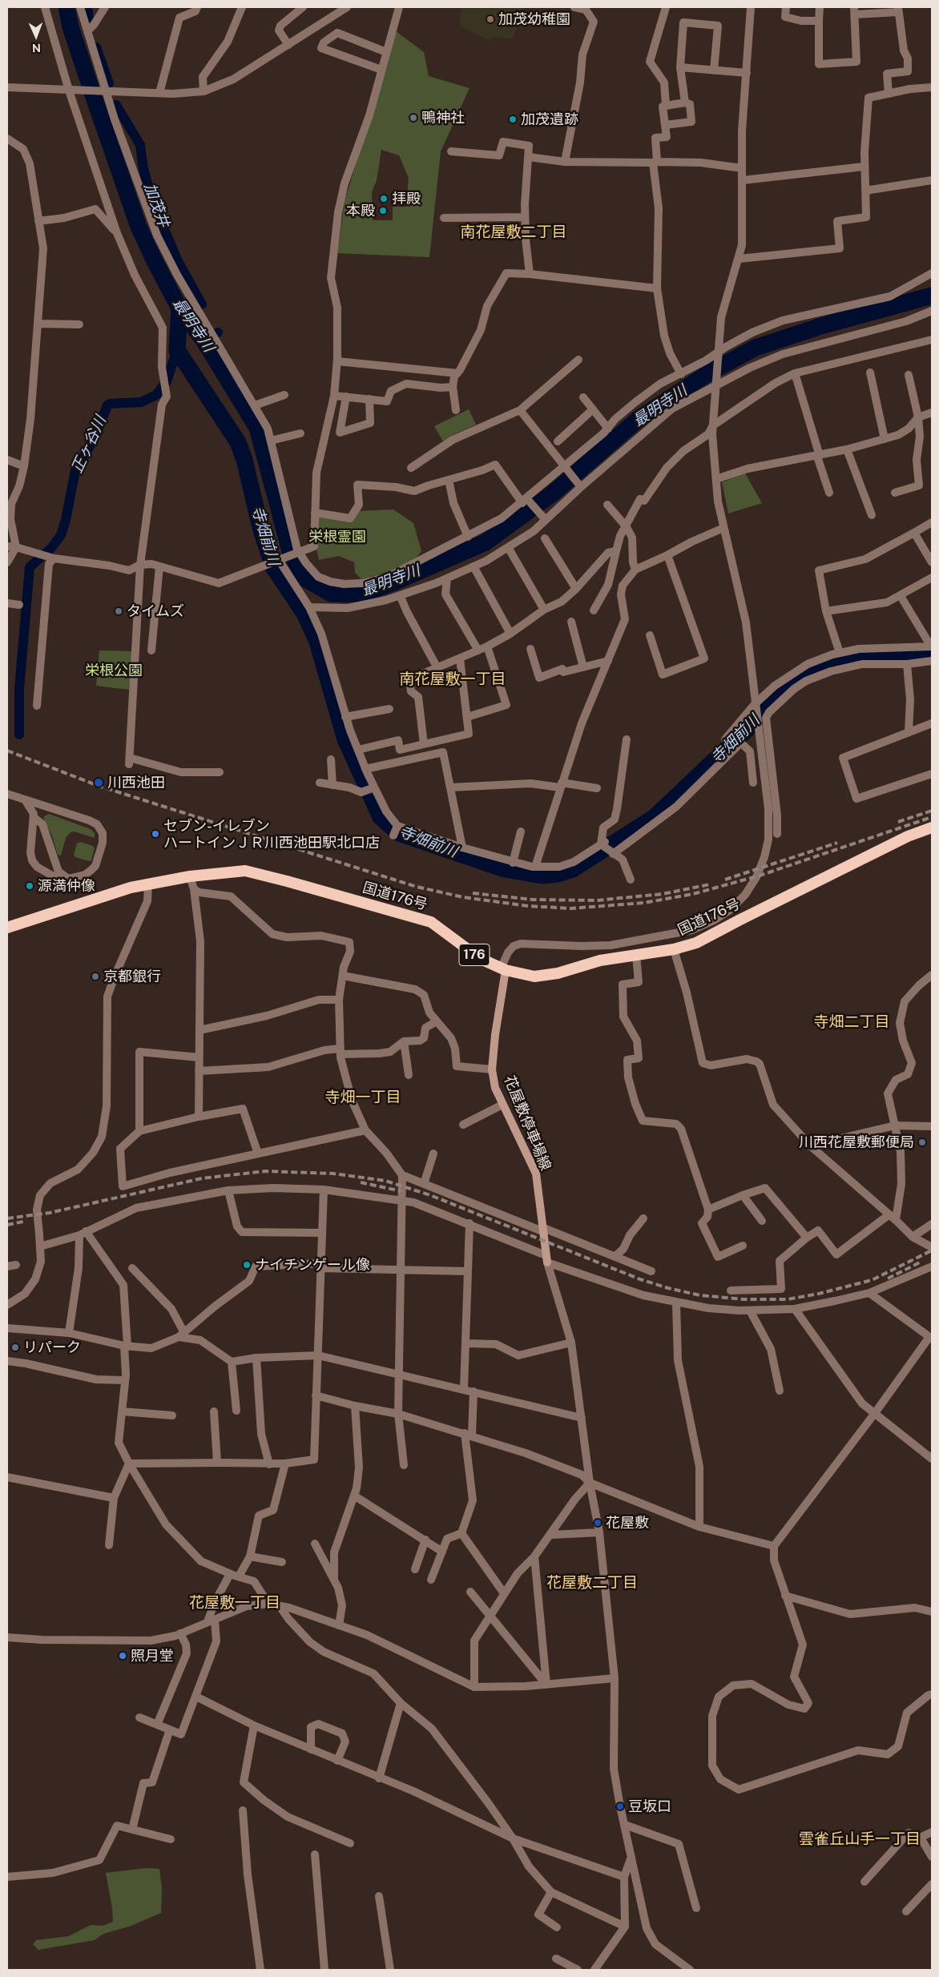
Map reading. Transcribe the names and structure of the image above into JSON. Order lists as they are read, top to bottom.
{
  "streets": {
    "highway": ["国道176号", "176"],
    "main road": ["花屋敷停車場線"]
  },
  "crossings": [
    ["国道176号", "花屋敷停車場線"]
  ],
  "districts": [
    "南花屋敷二丁目",
    "南花屋敷一丁目",
    "寺畑二丁目",
    "寺畑一丁目",
    "花屋敷二丁目",
    "花屋敷一丁目",
    "雲雀丘山手一丁目"
  ],
  "water": [
    "加茂井",
    "最明寺川",
    "正ヶ谷川",
    "寺畑前川"
  ],
  "parks": ["栄根霊園", "栄根公園"],
  "places": [
    "加茂幼稚園",
    "鴨神社",
    "加茂遺跡",
    "拝殿",
    "本殿",
    "タイムズ",
    "川西池田",
    "セブン-イレブン ハートインＪＲ川西池田駅北口店",
    "源満仲像",
    "京都銀行",
    "川西花屋敷郵便局",
    "ナイチンゲール像",
    "リパーク",
    "花屋敷",
    "照月堂",
    "豆坂口"
  ],
  "north": "bottom"
}
